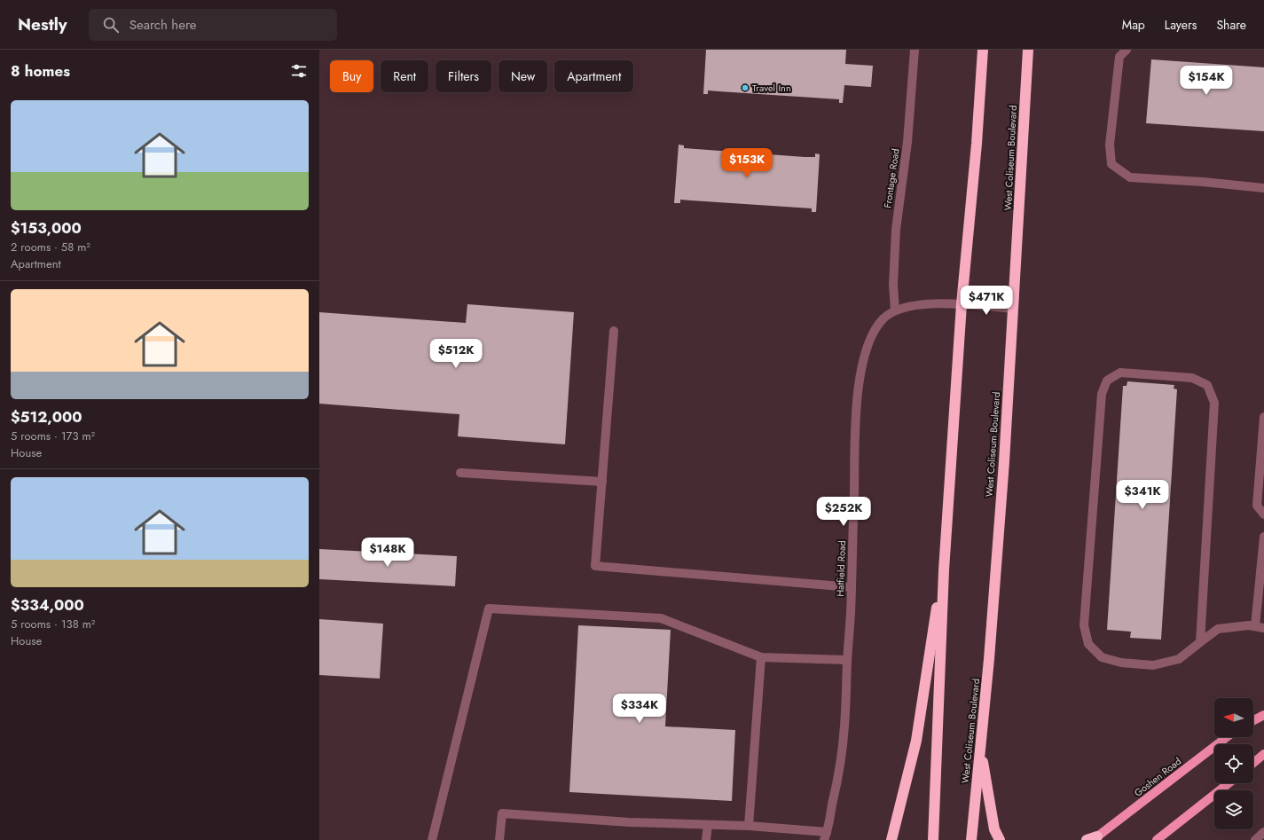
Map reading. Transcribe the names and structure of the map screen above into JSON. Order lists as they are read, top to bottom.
{
  "streets": {
    "highway": ["West Coliseum Boulevard"],
    "main road": ["Goshen Road"],
    "street": ["Frontage Road", "Hatfield Road"]
  },
  "crossings": [
    ["West Coliseum Boulevard", "Hatfield Road"],
    ["Frontage Road", "Hatfield Road"]
  ],
  "places": ["Travel Inn"],
  "north": "left",
  "page": {
    "header": "Nestly",
    "search": "Search here",
    "nav": ["Map", "Layers", "Share"],
    "heading": "8 homes",
    "chip": [
      "Buy",
      "Rent",
      "Filters",
      "New",
      "Apartment"
    ],
    "price": [
      "$154K",
      "$153K",
      "$471K",
      "$512K",
      "$341K",
      "$252K",
      "$148K",
      "$334K"
    ],
    "list": [
      {
        "name": "$153,000",
        "note": "2 rooms · 58 m² · Apartment"
      },
      {
        "name": "$512,000",
        "note": "5 rooms · 173 m² · House"
      },
      {
        "name": "$334,000",
        "note": "5 rooms · 138 m² · House"
      }
    ]
  }
}
